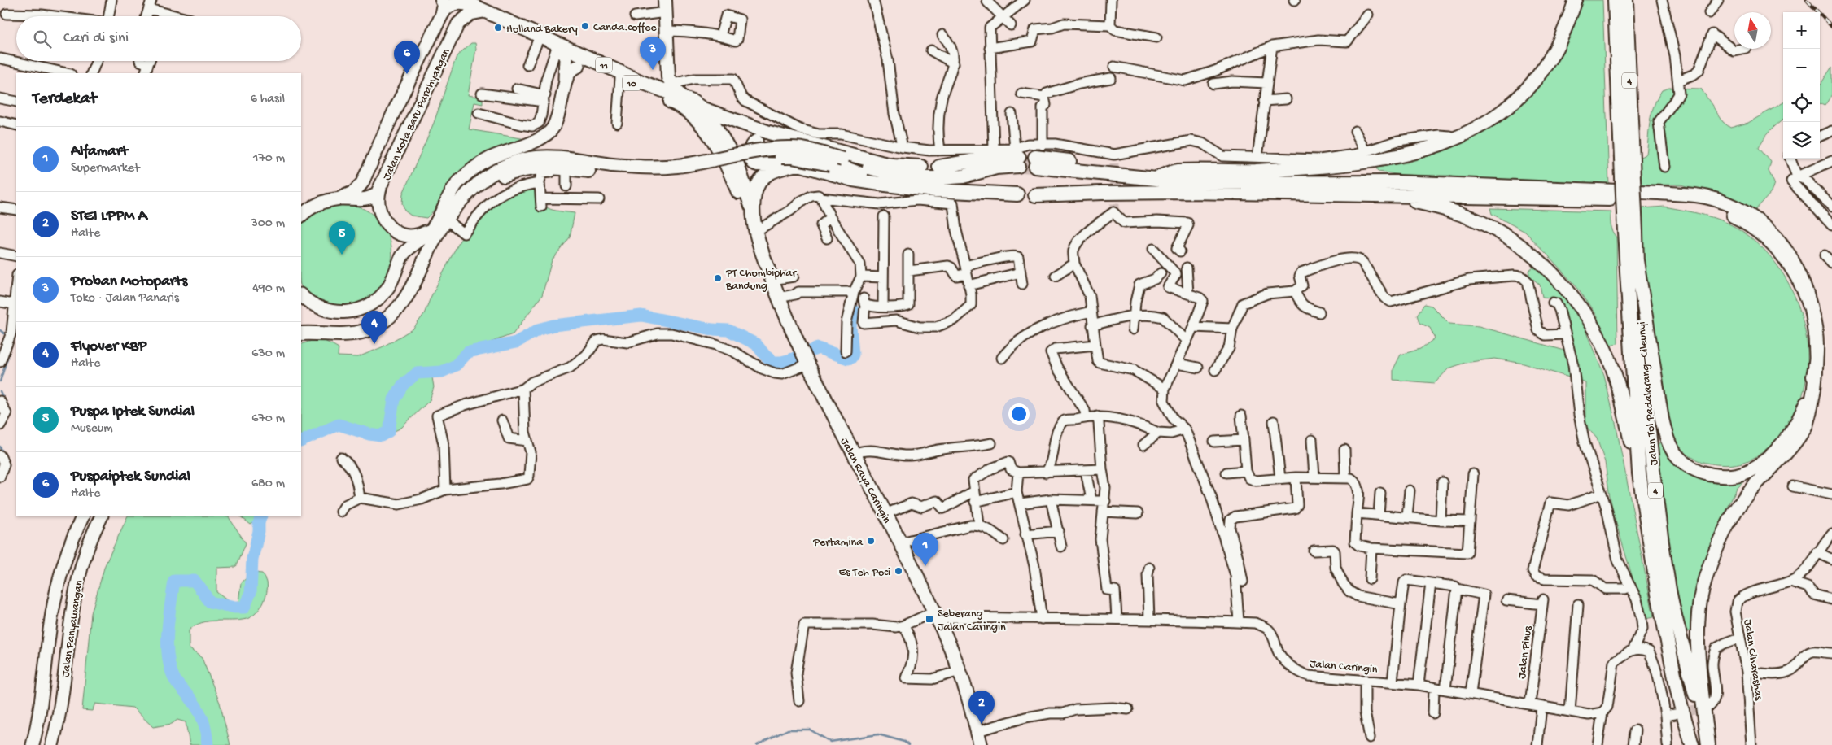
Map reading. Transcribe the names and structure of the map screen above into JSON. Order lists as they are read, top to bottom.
{
  "streets": {
    "highway": [
      "11",
      "4",
      "10",
      "Jalan Tol Padalarang–Cileunyi",
      "Jalan Raya Caringin"
    ],
    "main road": ["Jalan Kota Baru Parahyangan", "Jalan Panyawangan"],
    "street": ["Jalan Pinus", "Jalan Ciharashas", "Jalan Caringin"]
  },
  "crossings": [
    ["11", "10"],
    ["11", "Jalan Kota Baru Parahyangan"],
    ["4", "Jalan Tol Padalarang–Cileunyi"],
    ["10", "Jalan Raya Caringin"],
    ["Jalan Raya Caringin", "Jalan Caringin"],
    ["Jalan Pinus", "Jalan Caringin"]
  ],
  "places": {
    "other": [
      "Canda.coffee",
      "Holland Bakery",
      "PT Chombiphar Bandung",
      "Pertamina",
      "Es Teh Poci"
    ],
    "transit": ["Seberang Jalan Caringin"]
  },
  "north": "top",
  "page": {
    "map_buttons": ["+", "−"],
    "search": "Cari di sini",
    "pins": [
      "3",
      "6",
      "5",
      "4",
      "1",
      "2"
    ],
    "heading": ["Terdekat", "6 hasil"],
    "list": [
      {
        "mark": "1",
        "name": "Alfamart",
        "note": "Supermarket",
        "value": "170 m"
      },
      {
        "mark": "2",
        "name": "STEI LPPM A",
        "note": "Halte",
        "value": "300 m"
      },
      {
        "mark": "3",
        "name": "Proban Motoparts",
        "note": "Toko · Jalan Panaris",
        "value": "490 m"
      },
      {
        "mark": "4",
        "name": "Flyover KBP",
        "note": "Halte",
        "value": "630 m"
      },
      {
        "mark": "5",
        "name": "Puspa Iptek Sundial",
        "note": "Museum",
        "value": "670 m"
      },
      {
        "mark": "6",
        "name": "Puspaiptek Sundial",
        "note": "Halte",
        "value": "680 m"
      }
    ]
  }
}
